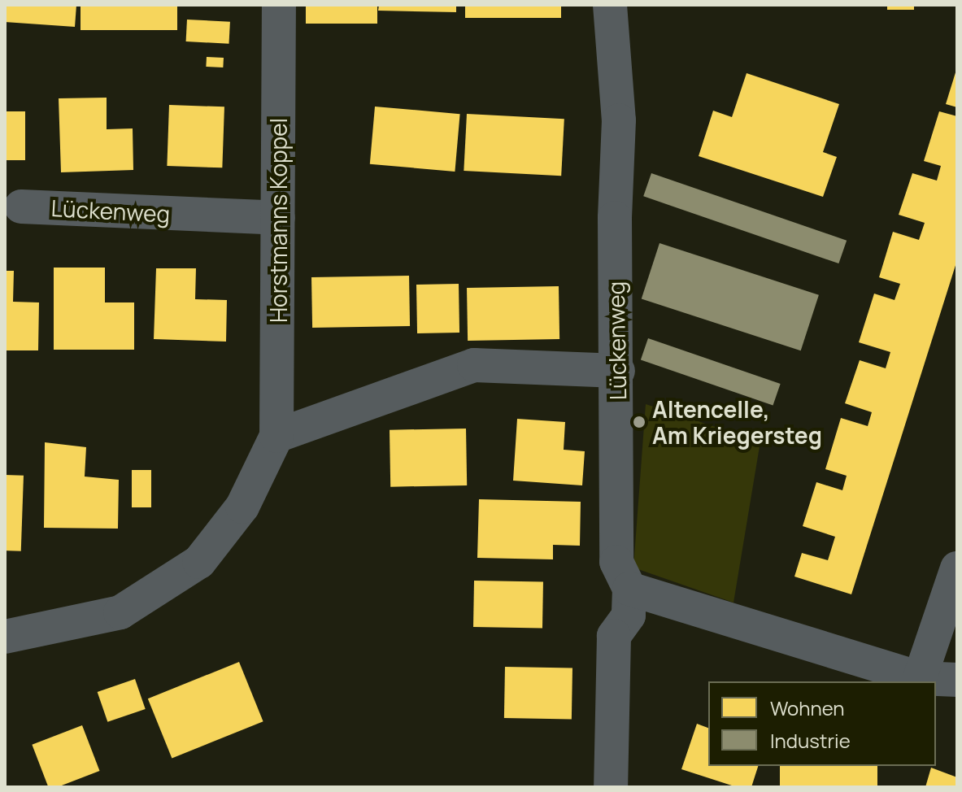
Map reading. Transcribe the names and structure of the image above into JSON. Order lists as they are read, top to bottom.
{
  "streets": {
    "street": ["Lückenweg", "Horstmanns Koppel"]
  },
  "crossings": [
    ["Lückenweg", "Horstmanns Koppel"]
  ],
  "places": ["Altencelle, Am Kriegersteg"],
  "legend": ["Wohnen", "Industrie"]
}
